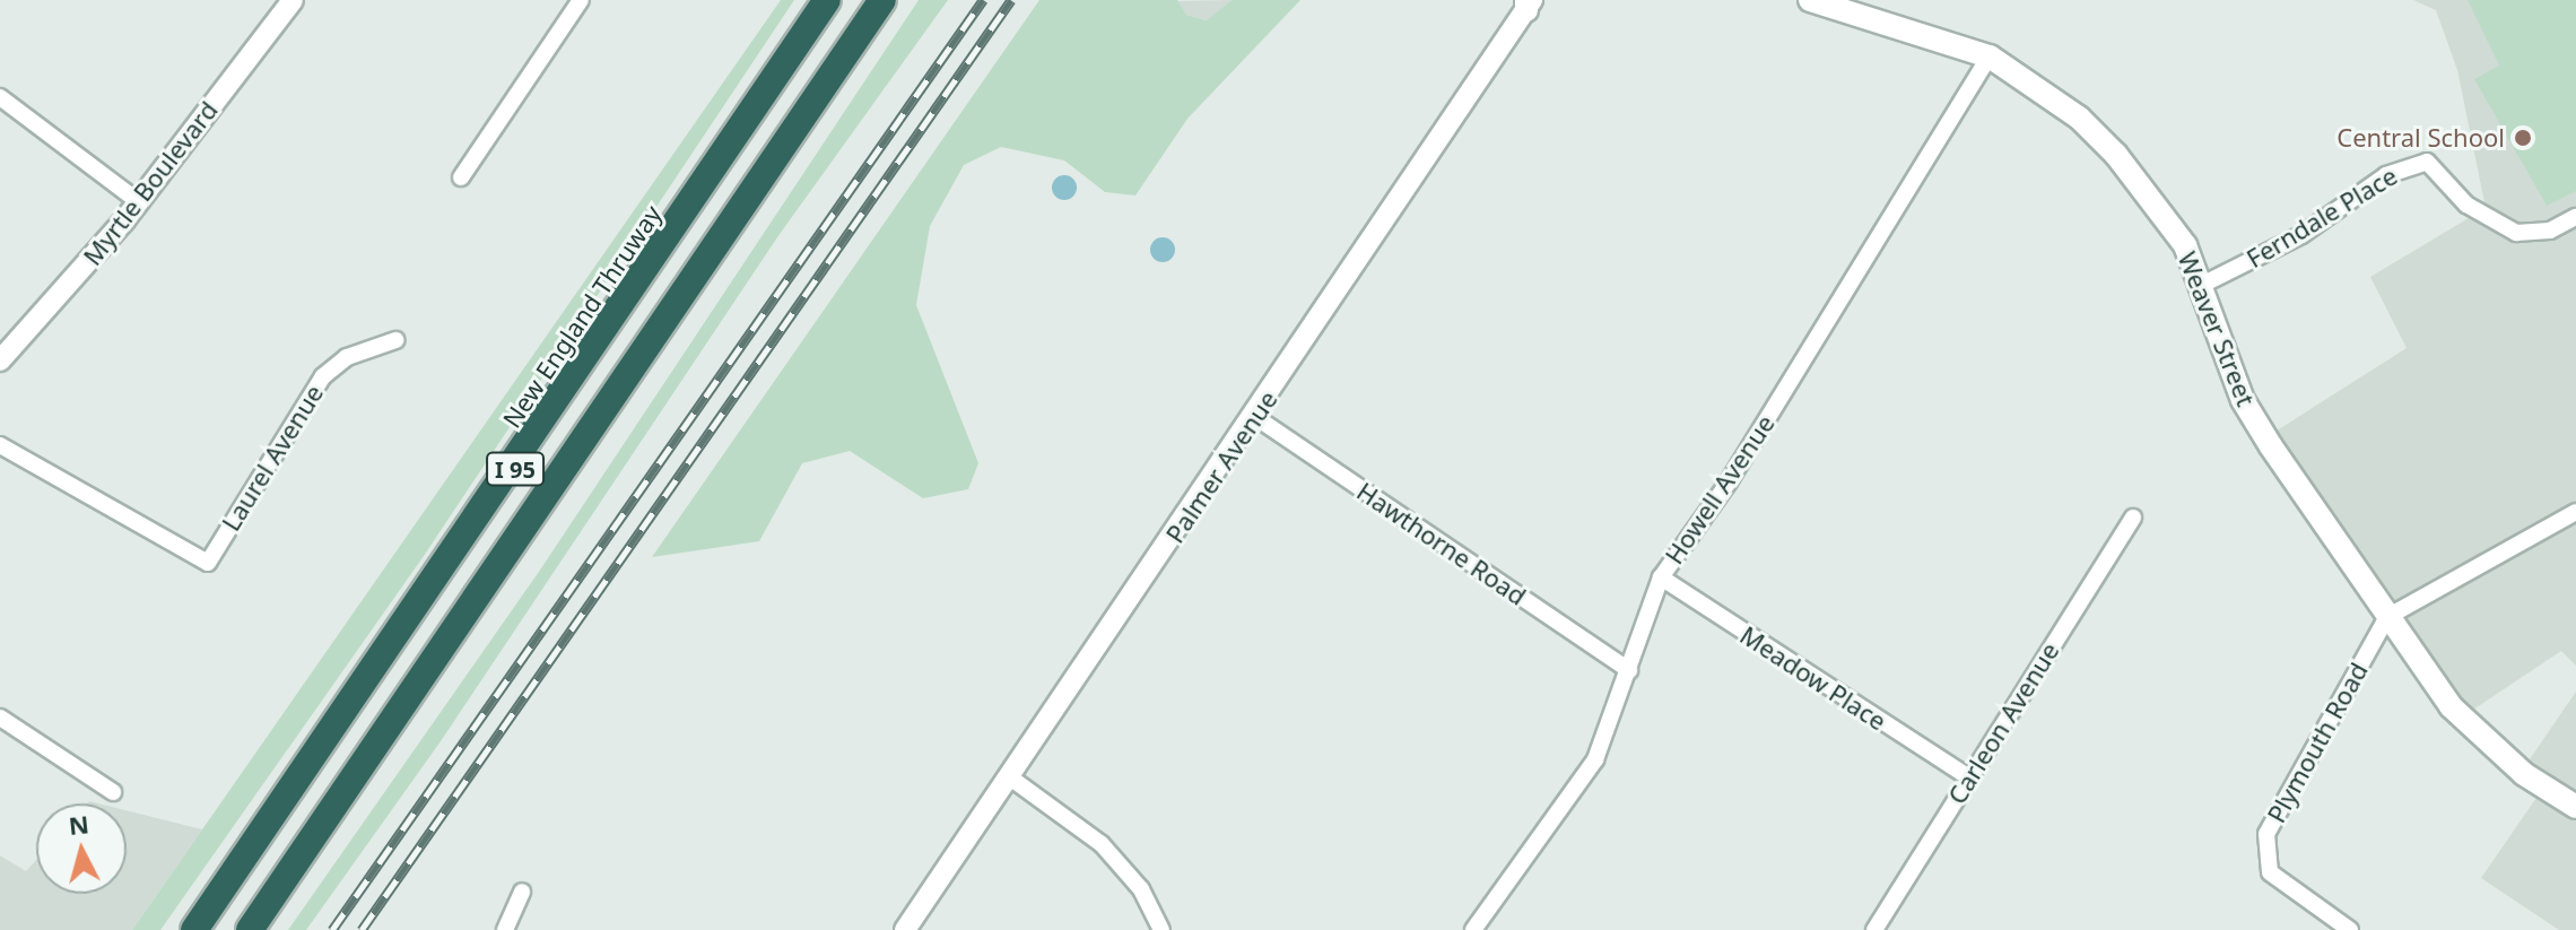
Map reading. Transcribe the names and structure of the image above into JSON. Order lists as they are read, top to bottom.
{
  "streets": {
    "highway": ["New England Thruway", "I 95"],
    "main road": ["Weaver Street"],
    "street": [
      "Myrtle Boulevard",
      "Ferndale Place",
      "Laurel Avenue",
      "Palmer Avenue",
      "Howell Avenue",
      "Hawthorne Road",
      "Meadow Place",
      "Carleon Avenue",
      "Plymouth Road"
    ]
  },
  "crossings": [
    ["Ferndale Place", "Weaver Street"],
    ["Weaver Street", "Howell Avenue"],
    ["Weaver Street", "Plymouth Road"],
    ["Palmer Avenue", "Hawthorne Road"],
    ["Howell Avenue", "Hawthorne Road"],
    ["Howell Avenue", "Meadow Place"],
    ["Meadow Place", "Carleon Avenue"]
  ],
  "places": ["Central School"],
  "north": "top"
}
